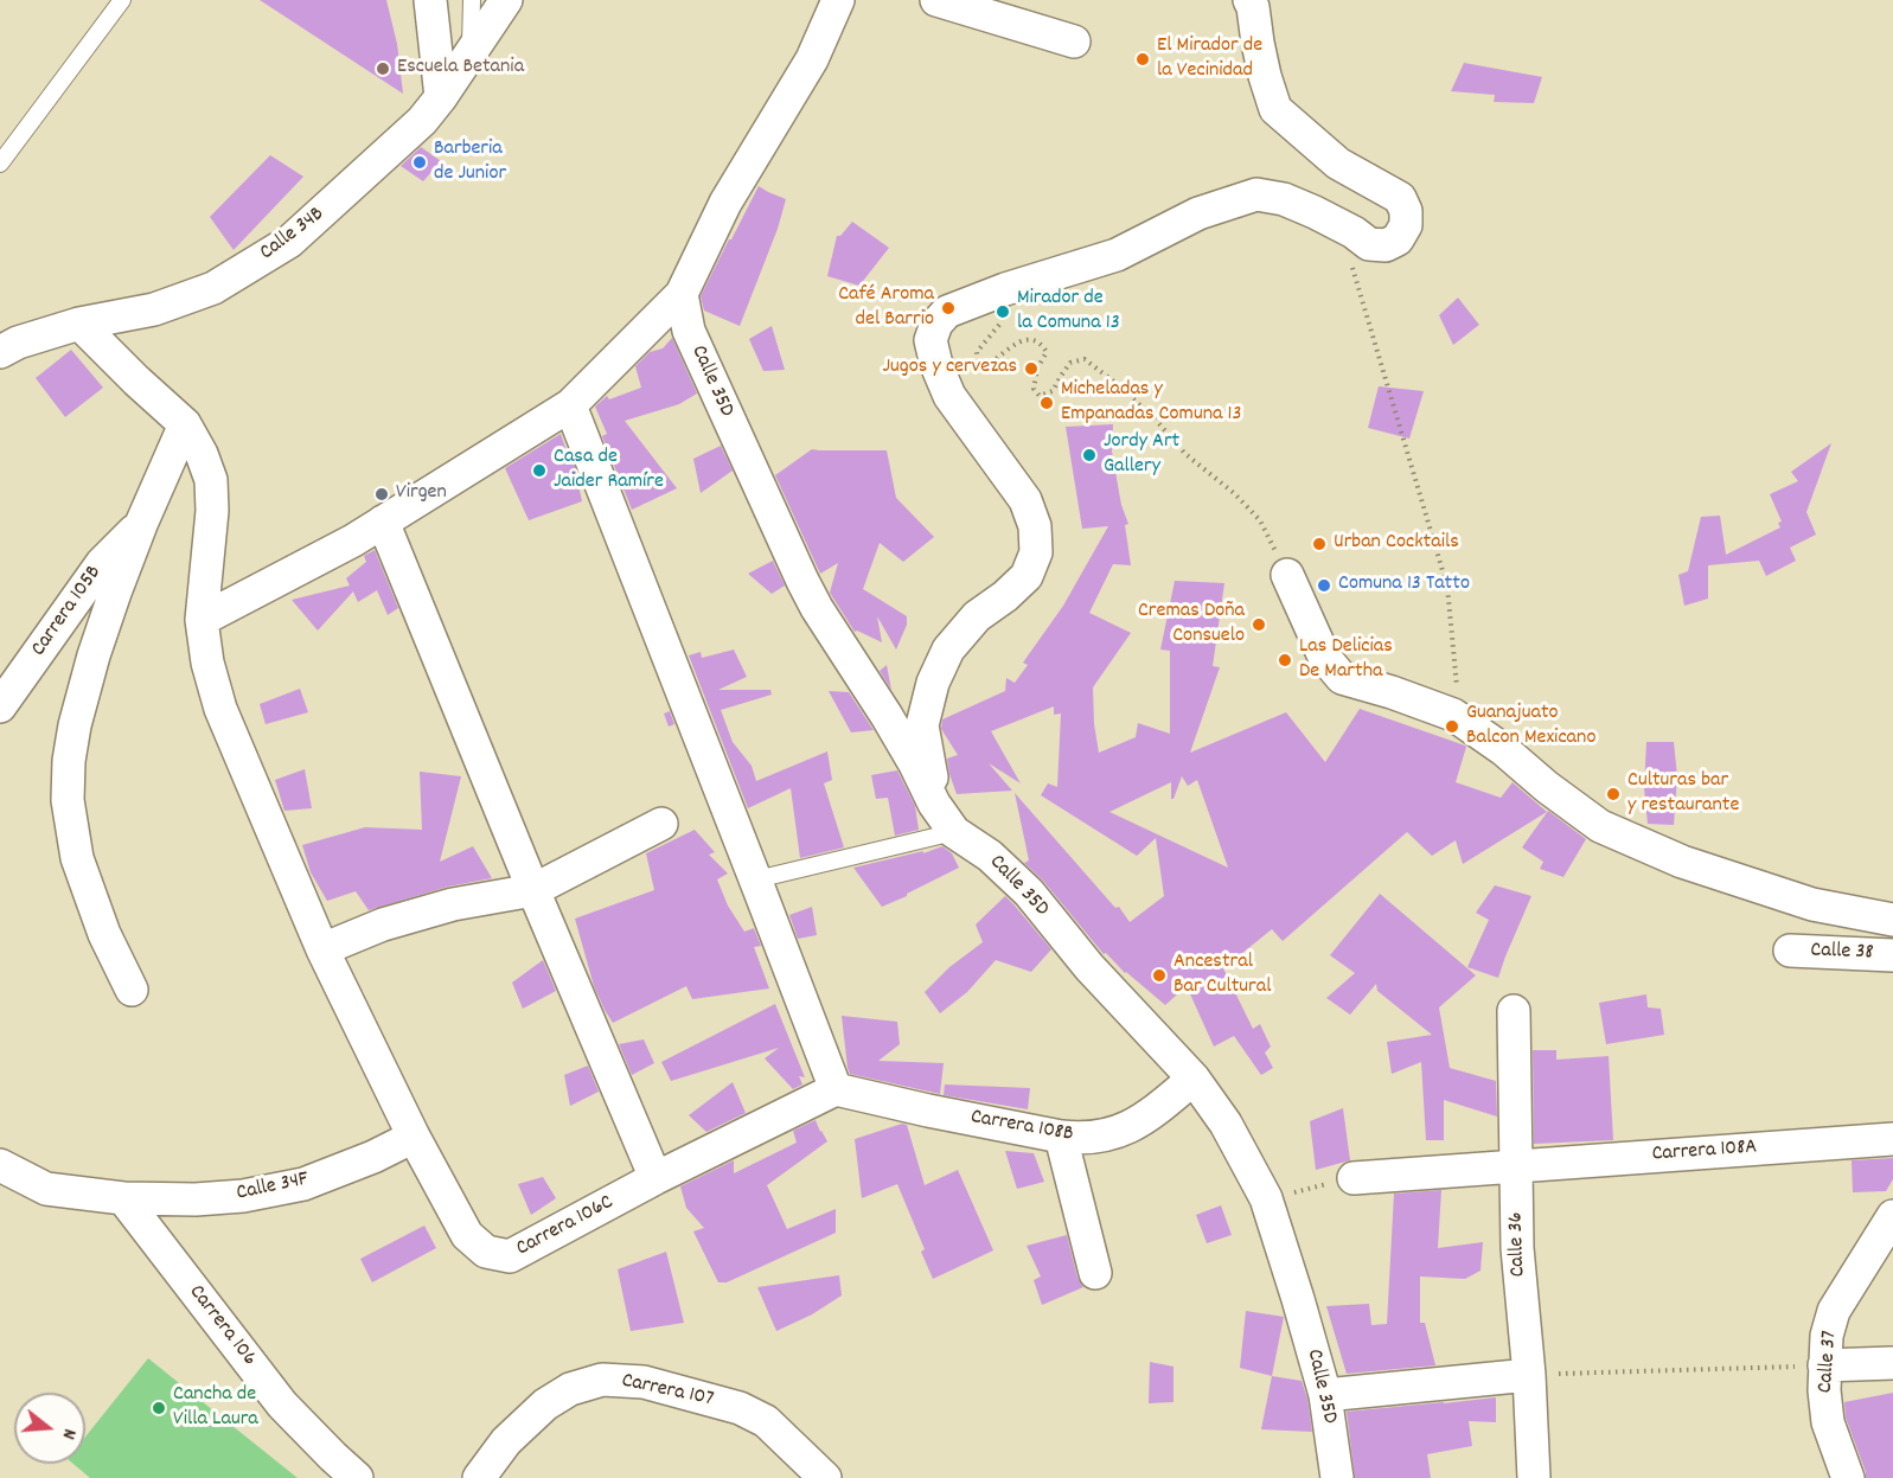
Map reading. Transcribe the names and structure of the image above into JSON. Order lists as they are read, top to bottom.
{
  "streets": {
    "street": [
      "Calle 34B",
      "Calle 35D",
      "Carrera 105B",
      "Calle 38",
      "Carrera 108B",
      "Carrera 108A",
      "Calle 34F",
      "Carrera 106C",
      "Calle 36",
      "Carrera 106",
      "Calle 37",
      "Carrera 107"
    ]
  },
  "crossings": [
    ["Calle 34B", "Carrera 106C"],
    ["Calle 35D", "Carrera 108B"],
    ["Carrera 108B", "Carrera 106C"],
    ["Carrera 108A", "Calle 36"],
    ["Calle 34F", "Carrera 106C"],
    ["Calle 34F", "Carrera 106"]
  ],
  "places": [
    "El Mirador de la Vecinidad",
    "Escuela Betania",
    "Barberia de Junior",
    "Café Aroma del Barrio",
    "Mirador de la Comuna 13",
    "Jugos y cervezas",
    "Micheladas y Empanadas Comuna 13",
    "Jordy Art Gallery",
    "Casa de Jaider Ramíre",
    "Virgen",
    "Urban Cocktails",
    "Comuna 13 Tatto",
    "Cremas Doña Consuelo",
    "Las Delicias De Martha",
    "Guanajuato Balcon Mexicano",
    "Culturas bar y restaurante",
    "Ancestral Bar Cultural",
    "Cancha de Villa Laura"
  ],
  "north": "right"
}
